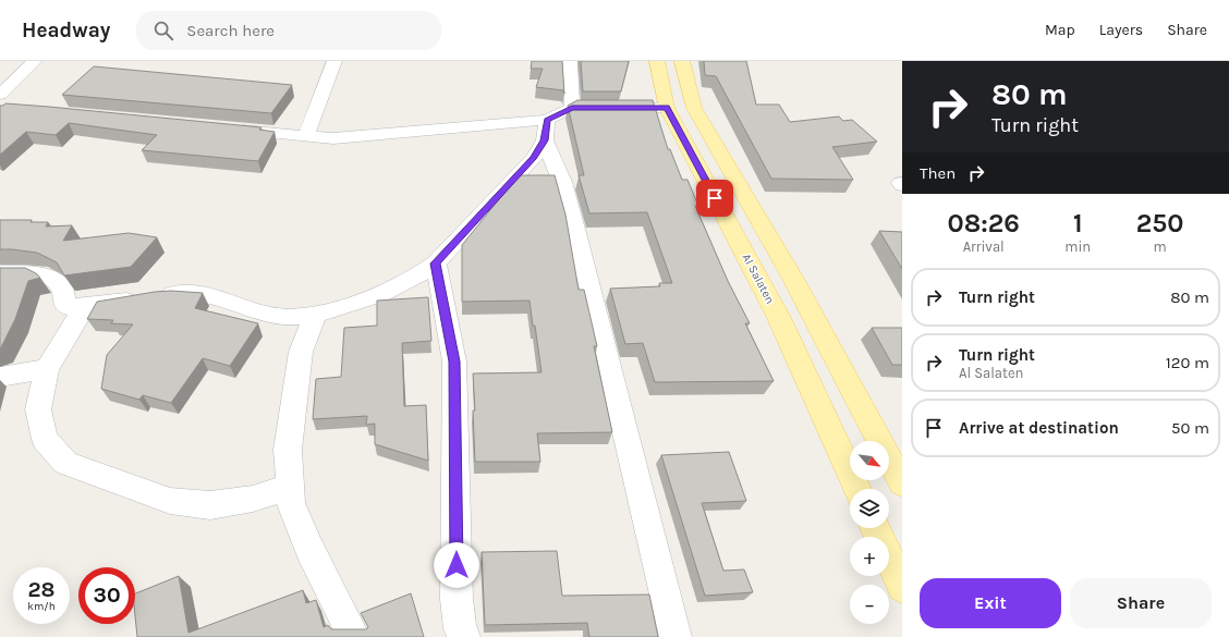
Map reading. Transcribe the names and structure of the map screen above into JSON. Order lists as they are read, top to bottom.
{
  "streets": {
    "main road": ["Al Salaten"]
  },
  "north": "bottom right",
  "page": {
    "header": "Headway",
    "search": "Search here",
    "nav": ["Map", "Layers", "Share"],
    "turn": ["80 m", "Turn right"],
    "then": "Then",
    "eta": [
      "08:26",
      "Arrival",
      "1",
      "min",
      "250",
      "m"
    ],
    "list": [
      {
        "name": "Turn right",
        "value": "80 m"
      },
      {
        "name": "Turn right",
        "note": "Al Salaten",
        "value": "120 m"
      },
      {
        "name": "Arrive at destination",
        "value": "50 m"
      }
    ],
    "map_buttons": ["+", "−"],
    "speed": "28 km/h",
    "limit": "30",
    "buttons": ["Exit", "Share"]
  }
}
